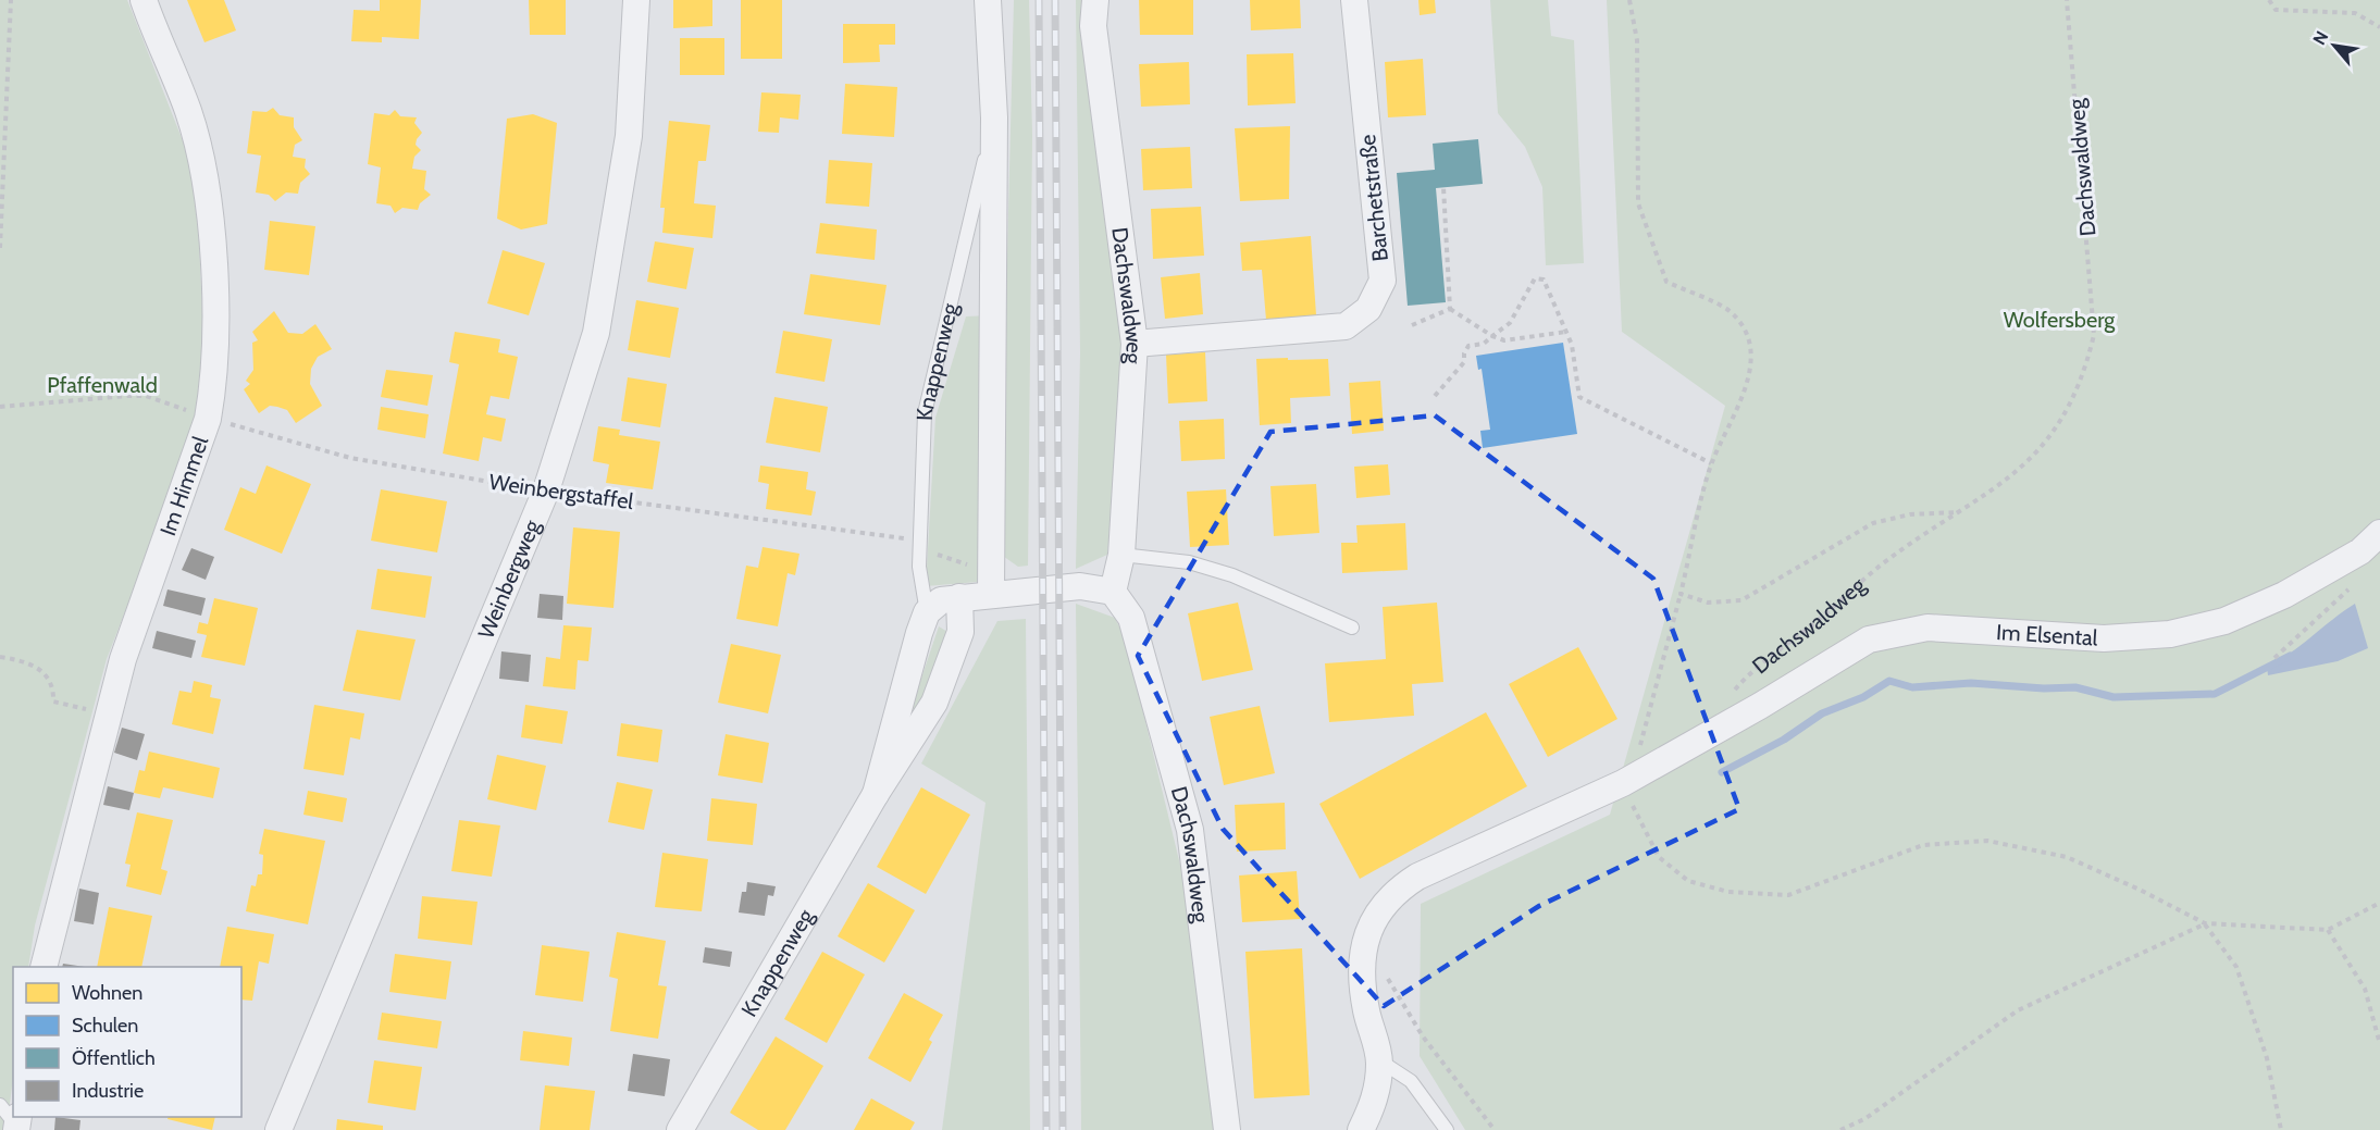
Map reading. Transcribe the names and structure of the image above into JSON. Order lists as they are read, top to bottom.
{
  "streets": {
    "street": [
      "Dachswaldweg",
      "Barchetstraße",
      "Knappenweg",
      "Im Himmel",
      "Weinbergweg",
      "Im Elsental"
    ],
    "path": ["Weinbergstaffel"]
  },
  "crossings": [
    ["Dachswaldweg", "Barchetstraße"],
    ["Dachswaldweg", "Im Elsental"],
    ["Knappenweg", "Weinbergstaffel"],
    ["Im Himmel", "Weinbergstaffel"],
    ["Weinbergstaffel", "Weinbergweg"]
  ],
  "parks": ["Wolfersberg", "Pfaffenwald"],
  "legend": [
    "Wohnen",
    "Schulen",
    "Öffentlich",
    "Industrie"
  ],
  "north": "top left"
}
